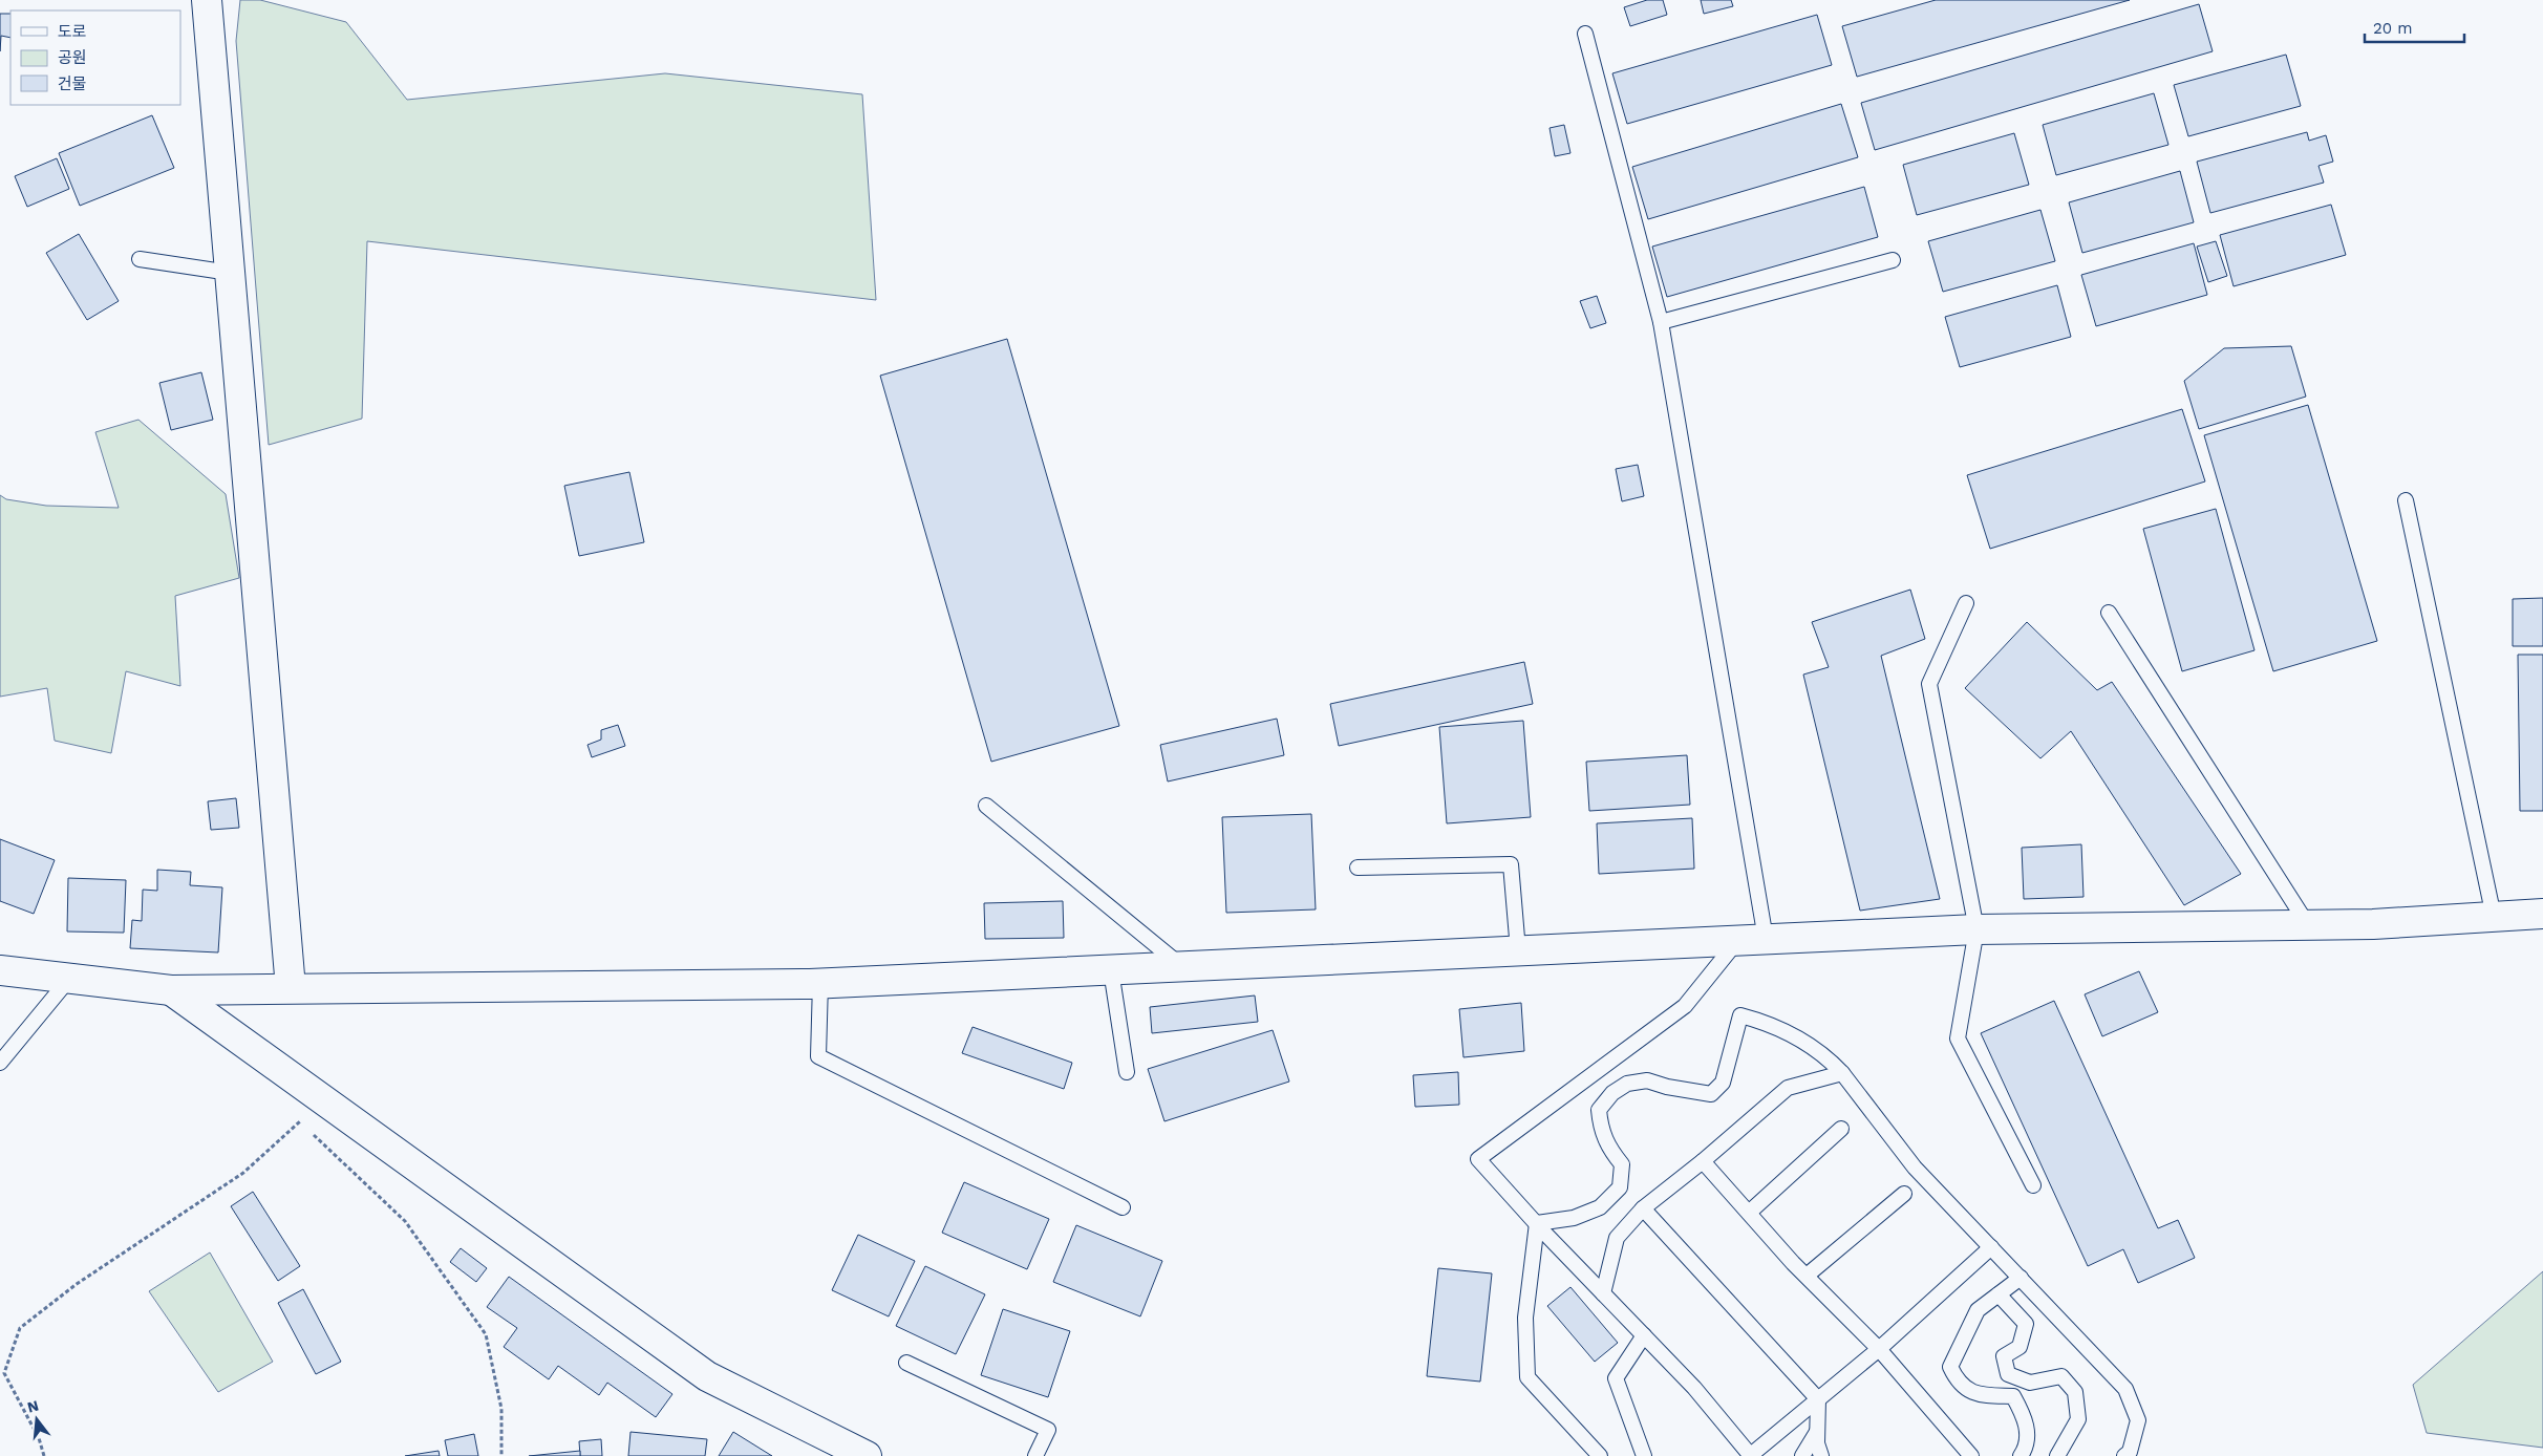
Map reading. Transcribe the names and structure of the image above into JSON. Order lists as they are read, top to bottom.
{
  "legend": ["도로", "공원", "건물"],
  "scale_bar": "20 m",
  "north": "top"
}
